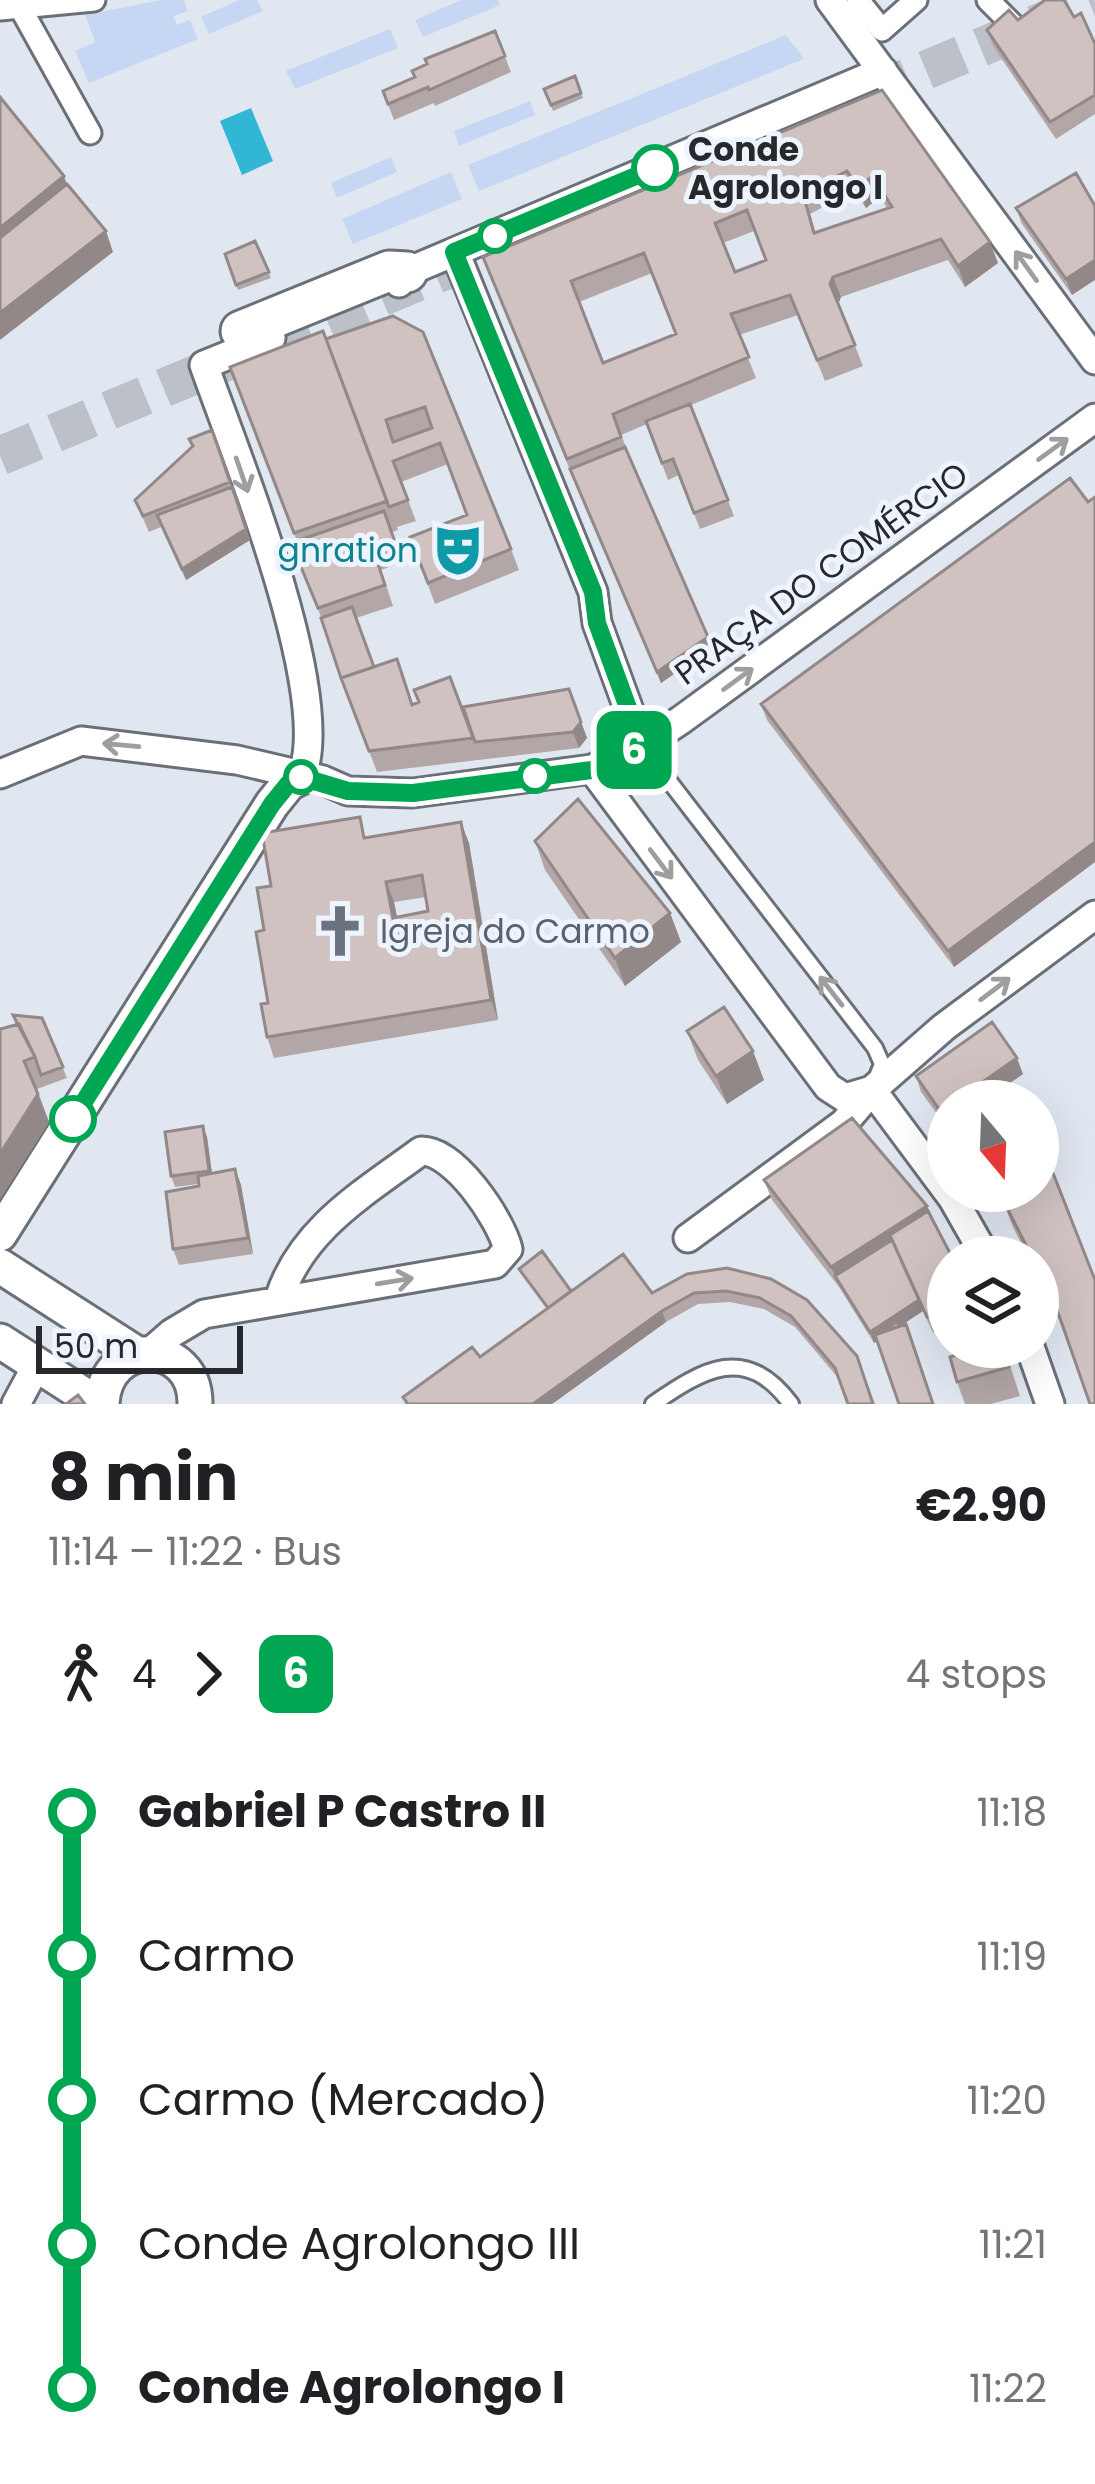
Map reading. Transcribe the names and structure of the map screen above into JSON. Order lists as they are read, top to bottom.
{
  "streets": {
    "street": ["PRAÇA DO COMÉRCIO"]
  },
  "places": {
    "other": ["Conde Agrolongo I"],
    "theatre": ["gnration"],
    "church": ["Igreja do Carmo"]
  },
  "lines": ["bus line 6"],
  "scale_bar": "50 m",
  "north": "bottom",
  "page": {
    "on_map": "6",
    "scale": "50 m",
    "heading": ["8 min", "11:14 – 11:22 · Bus", "€2.90"],
    "legs": ["4", "6", "4 stops"],
    "list": [
      {
        "name": "Gabriel P Castro II",
        "value": "11:18"
      },
      {
        "name": "Carmo",
        "value": "11:19"
      },
      {
        "name": "Carmo (Mercado)",
        "value": "11:20"
      },
      {
        "name": "Conde Agrolongo III",
        "value": "11:21"
      },
      {
        "name": "Conde Agrolongo I",
        "value": "11:22"
      }
    ]
  }
}
